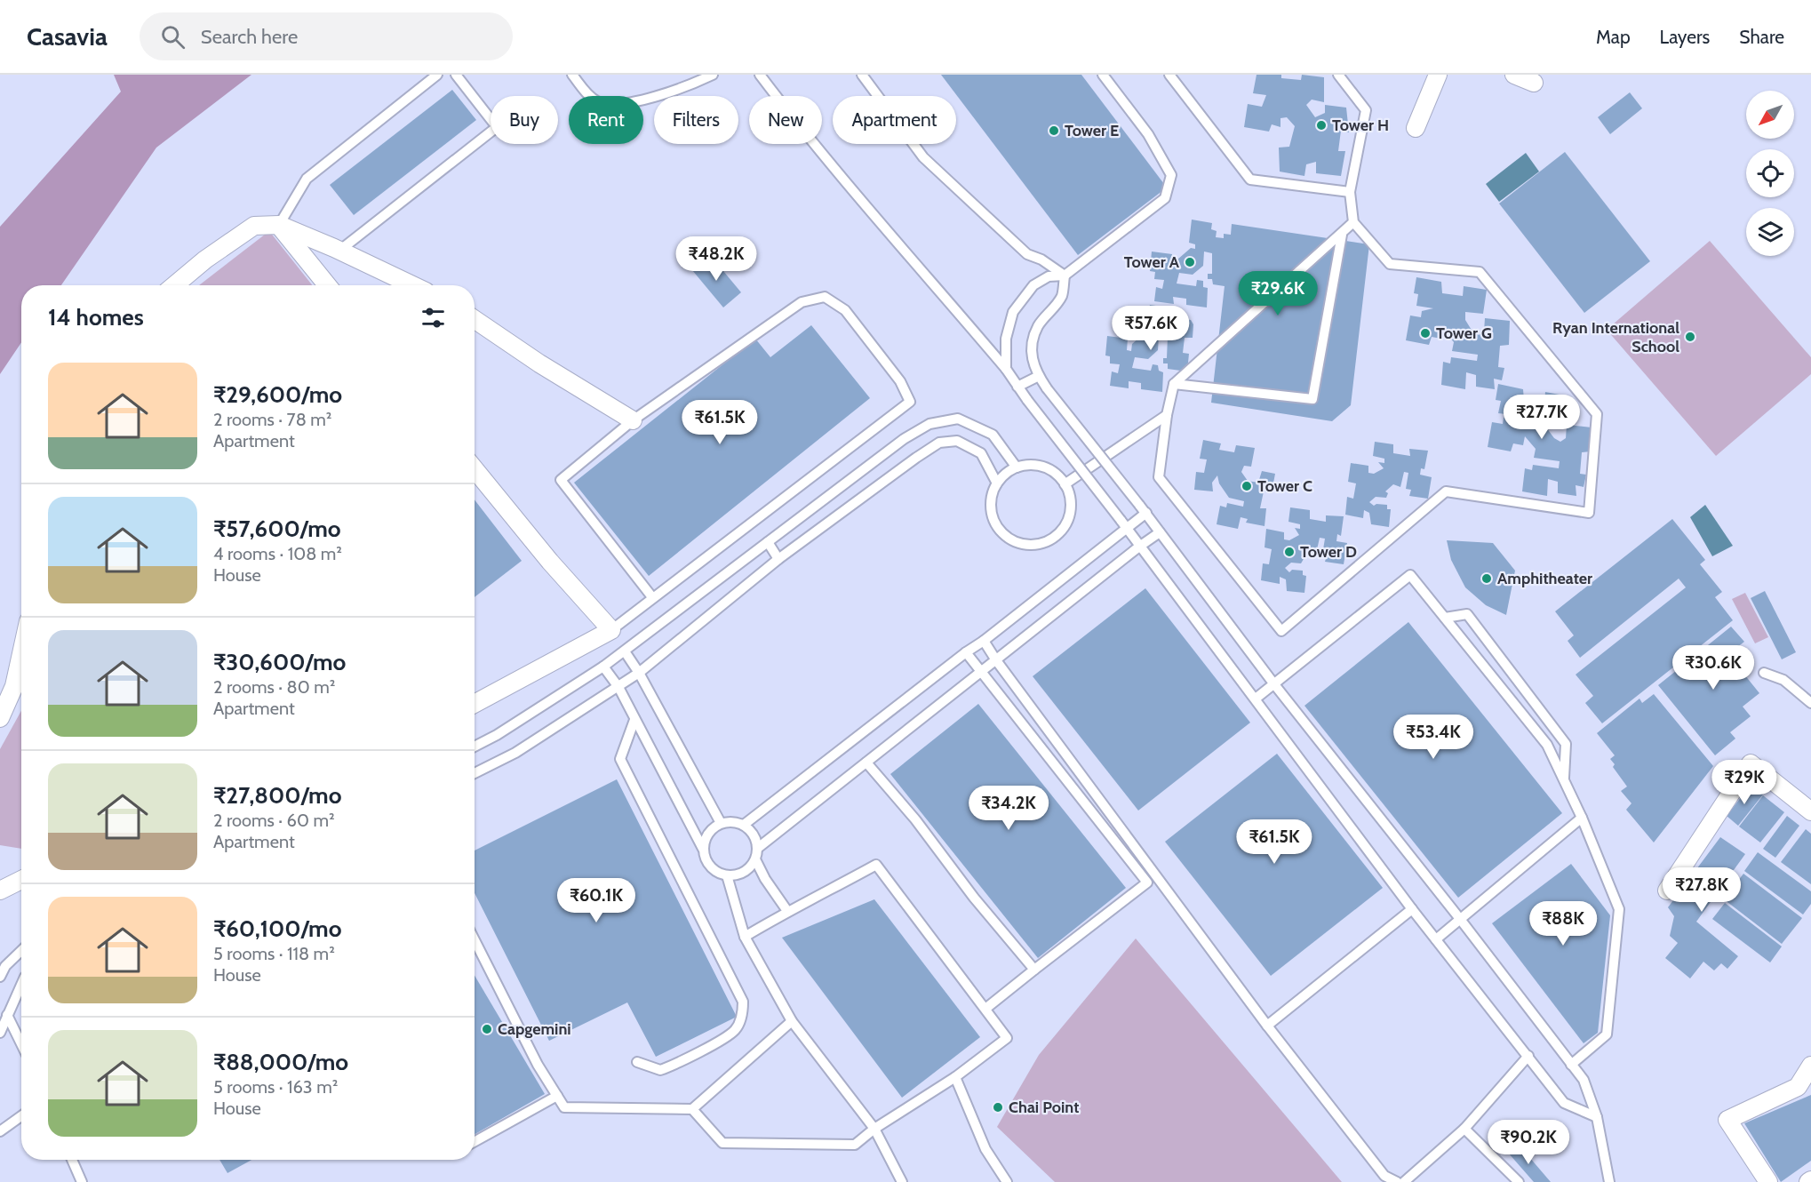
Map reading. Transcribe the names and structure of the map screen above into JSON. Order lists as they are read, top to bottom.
{
  "places": [
    "Tower H",
    "Tower E",
    "Tower A",
    "Tower G",
    "Ryan International School",
    "Tower C",
    "Tower D",
    "Amphitheater",
    "Capgemini",
    "Chai Point"
  ],
  "north": "bottom left",
  "page": {
    "header": "Casavia",
    "search": "Search here",
    "nav": ["Map", "Layers", "Share"],
    "chip": [
      "Buy",
      "Rent",
      "Filters",
      "New",
      "Apartment"
    ],
    "price": [
      "₹48.2K",
      "₹29.6K",
      "₹57.6K",
      "₹27.7K",
      "₹61.5K",
      "₹30.6K",
      "₹53.4K",
      "₹29K",
      "₹34.2K",
      "₹61.5K",
      "₹27.8K",
      "₹60.1K",
      "₹88K",
      "₹90.2K"
    ],
    "heading": "14 homes",
    "list": [
      {
        "name": "₹29,600/mo",
        "note": "2 rooms · 78 m² · Apartment"
      },
      {
        "name": "₹57,600/mo",
        "note": "4 rooms · 108 m² · House"
      },
      {
        "name": "₹30,600/mo",
        "note": "2 rooms · 80 m² · Apartment"
      },
      {
        "name": "₹27,800/mo",
        "note": "2 rooms · 60 m² · Apartment"
      },
      {
        "name": "₹60,100/mo",
        "note": "5 rooms · 118 m² · House"
      },
      {
        "name": "₹88,000/mo",
        "note": "5 rooms · 163 m² · House"
      }
    ]
  }
}
